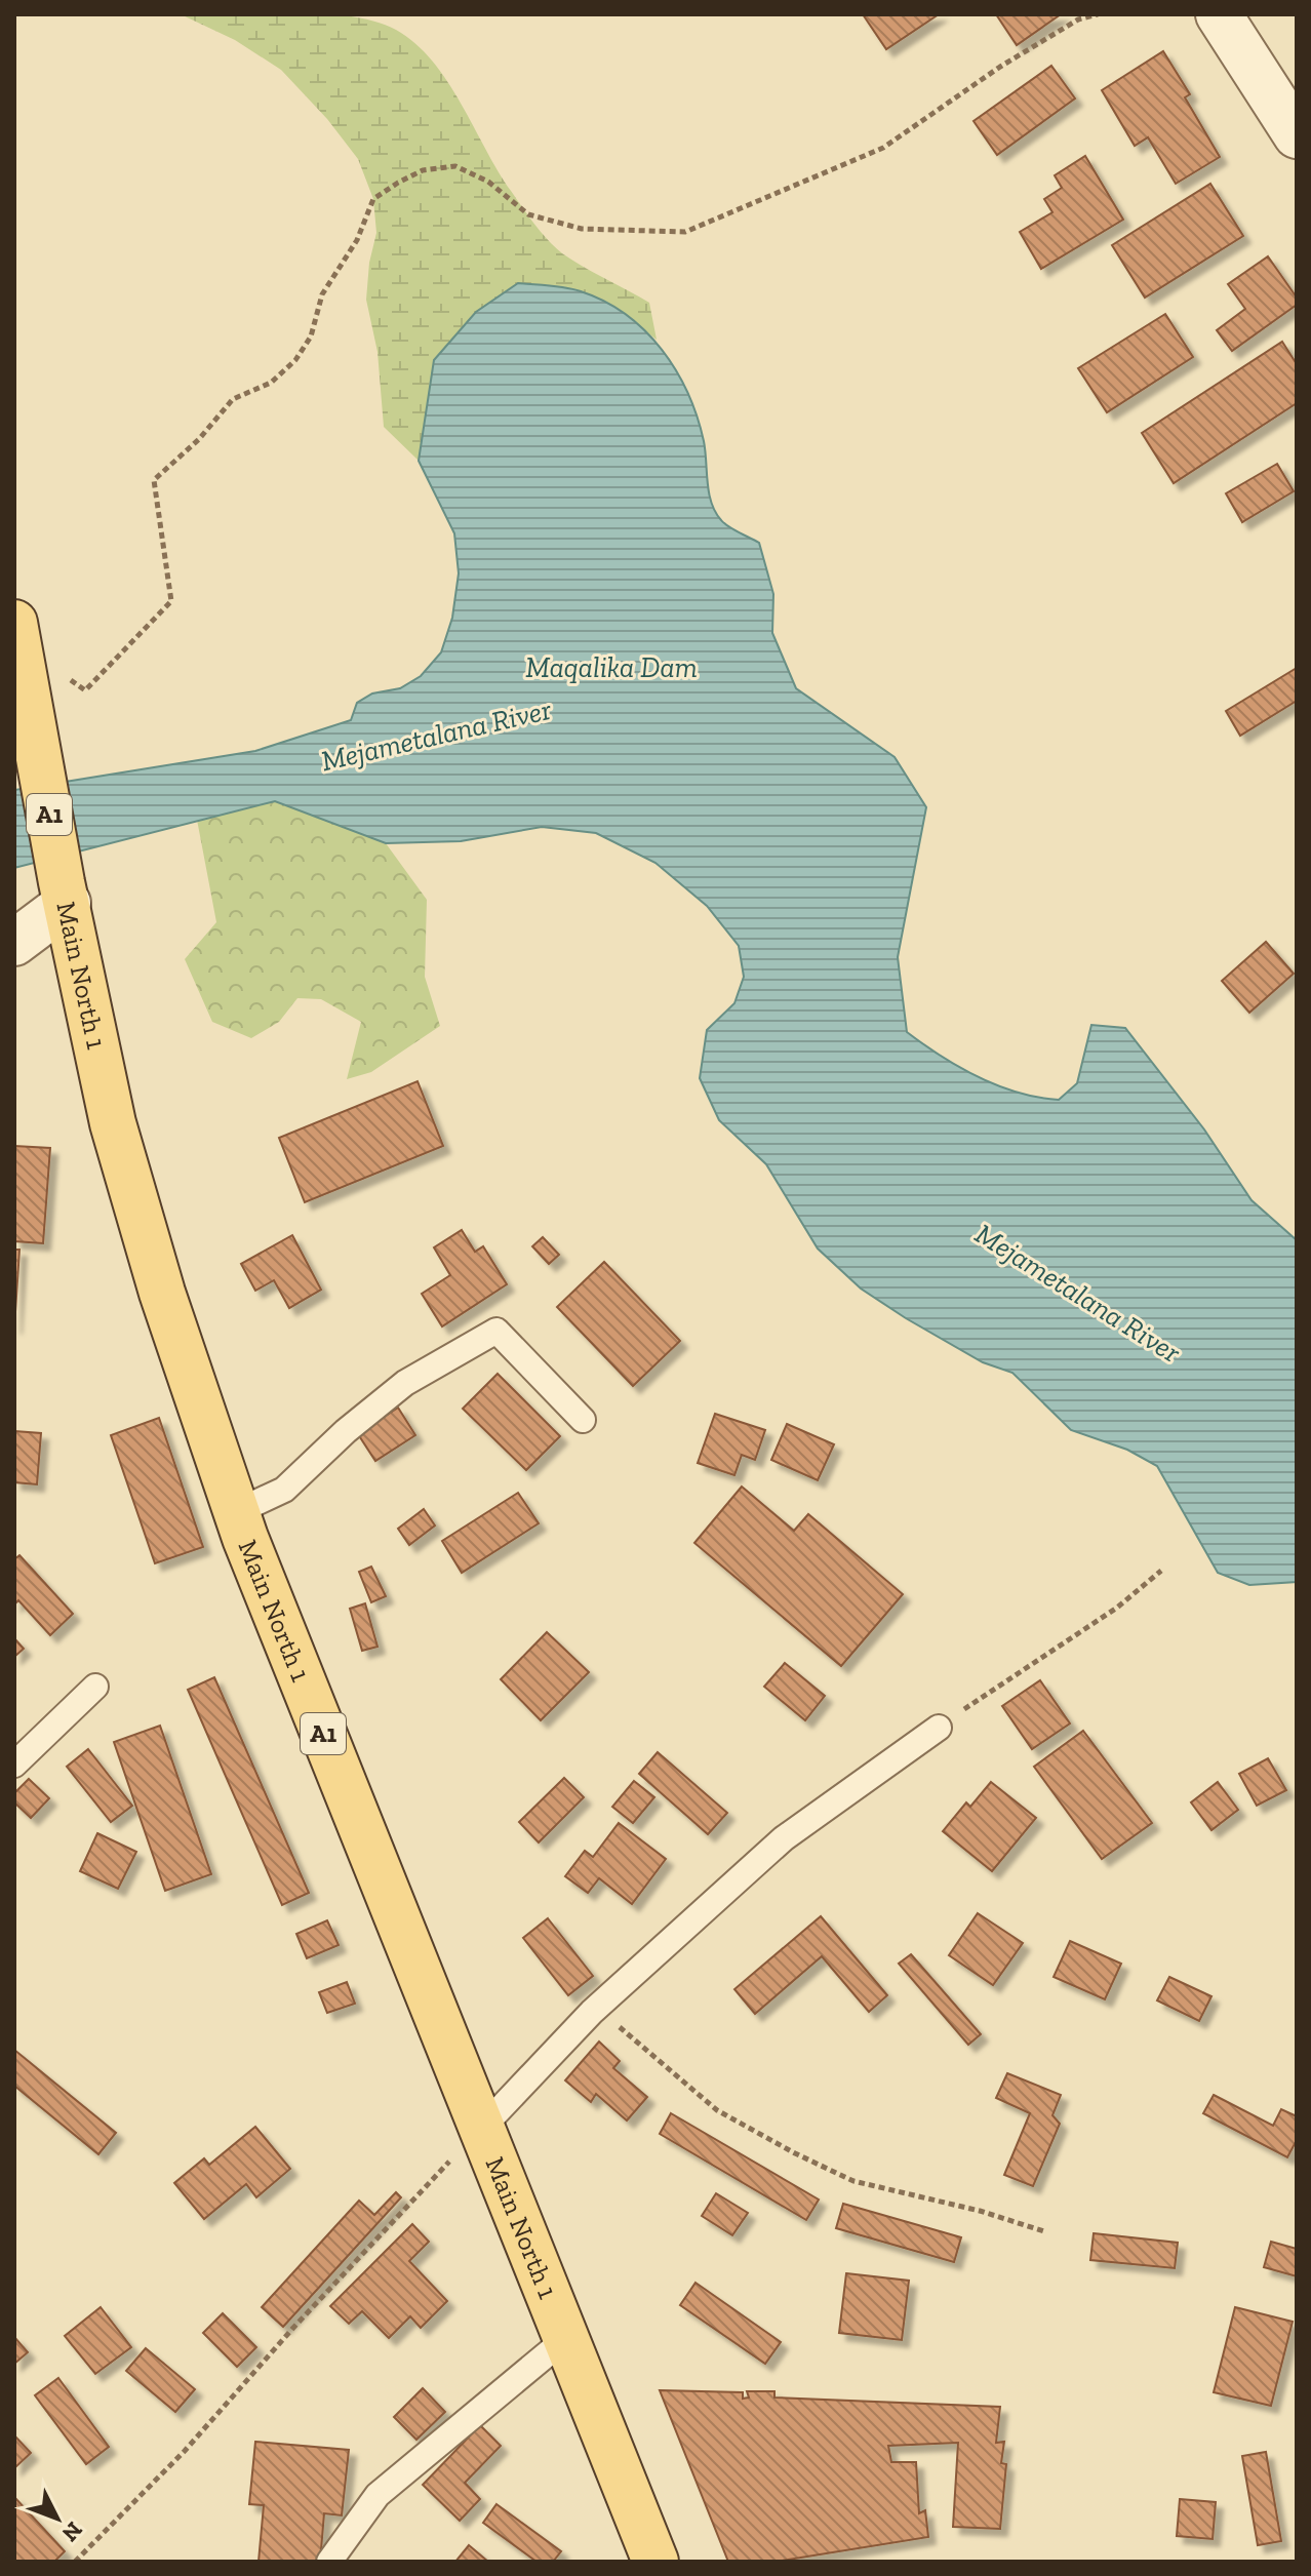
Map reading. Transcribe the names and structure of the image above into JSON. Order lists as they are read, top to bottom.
{
  "streets": {
    "main road": ["A1", "Main North 1"]
  },
  "water": ["Maqalika Dam", "Mejametalana River"],
  "north": "bottom right"
}
